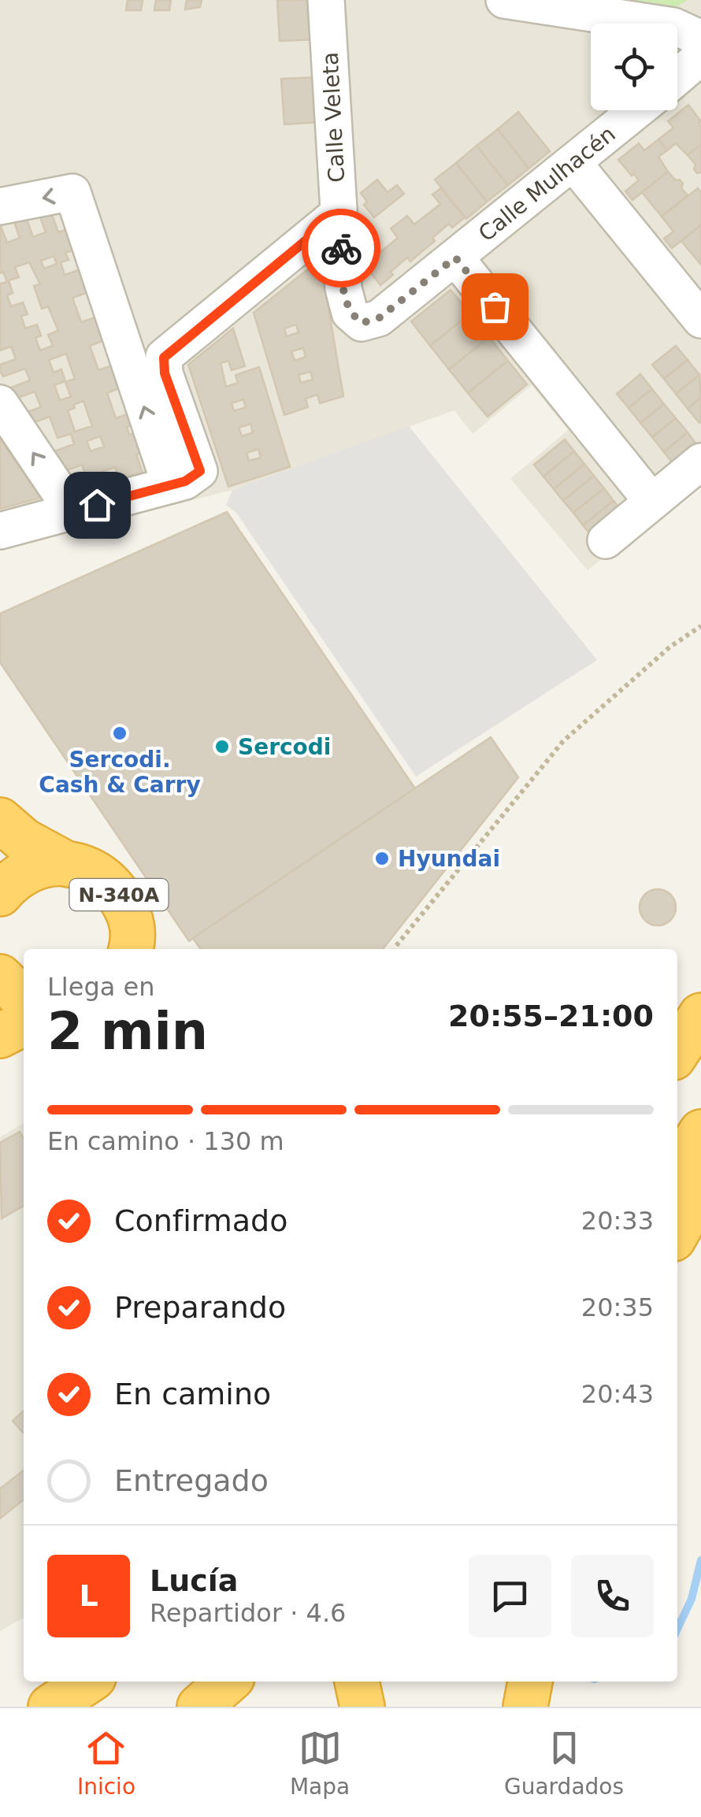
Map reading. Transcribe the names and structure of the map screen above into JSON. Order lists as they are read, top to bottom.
{
  "streets": {
    "highway": ["N-340A"],
    "street": ["Calle Veleta", "Calle Mulhacén"]
  },
  "crossings": [
    ["Calle Veleta", "Calle Mulhacén"]
  ],
  "places": ["Sercodi. Cash & Carry", "Sercodi", "Hyundai"],
  "page": {
    "heading": ["2 min", "Llega en", "20:55–21:00"],
    "panel": ["Lucía", "Repartidor · 4.6"],
    "bar": "En camino · 130 m",
    "list": [
      ["Confirmado", "20:33"],
      ["Preparando", "20:35"],
      ["En camino", "20:43"],
      "Entregado"
    ],
    "round": "L",
    "tabs": ["Inicio", "Mapa", "Guardados"]
  }
}
